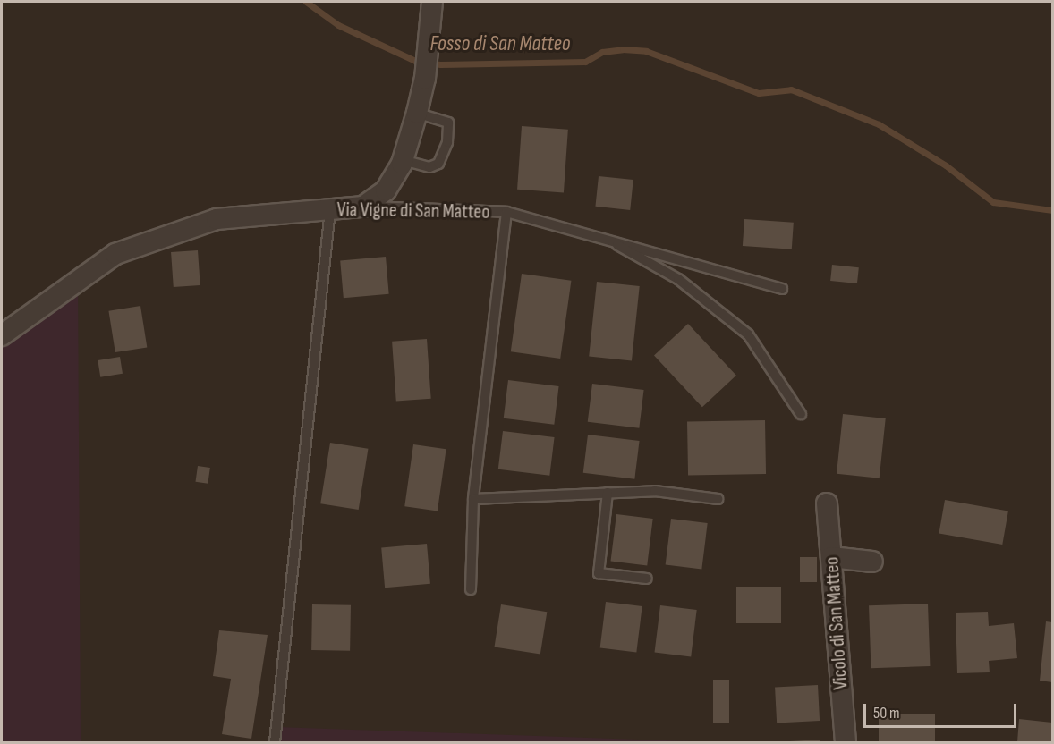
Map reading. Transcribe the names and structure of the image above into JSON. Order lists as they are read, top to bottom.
{
  "streets": {
    "street": ["Via Vigne di San Matteo", "Vicolo di San Matteo"]
  },
  "water": ["Fosso di San Matteo"],
  "scale_bar": "50 m"
}
